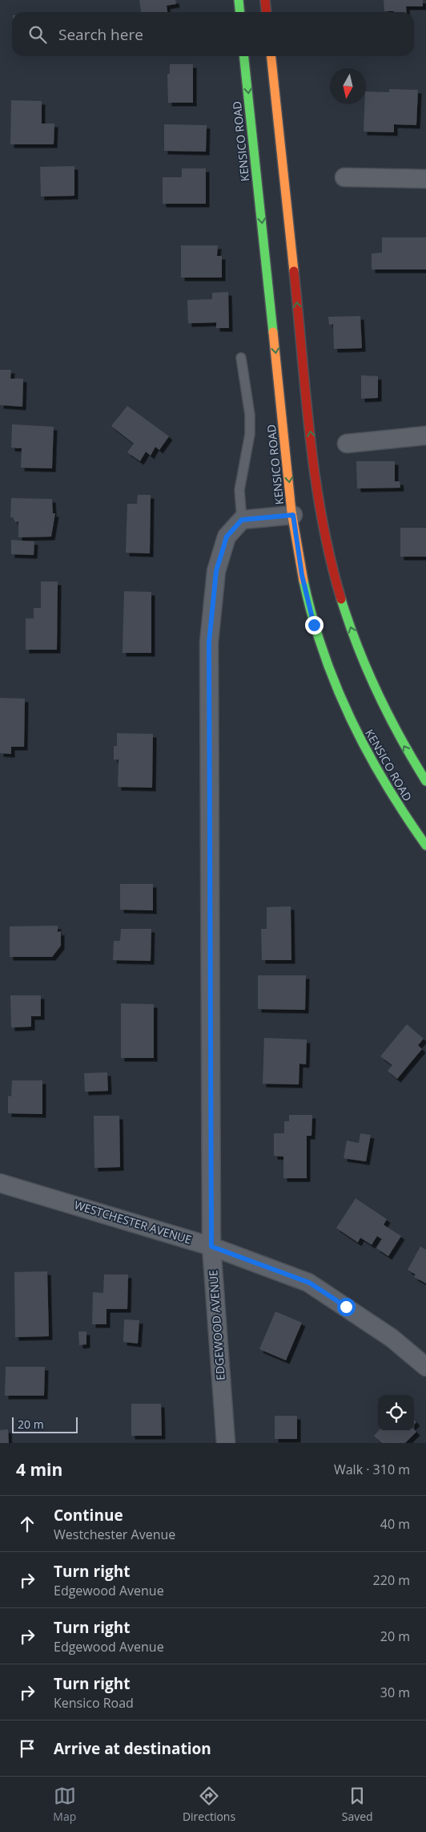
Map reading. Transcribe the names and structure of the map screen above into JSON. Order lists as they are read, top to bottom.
{
  "streets": {
    "street": ["KENSICO ROAD", "WESTCHESTER AVENUE", "EDGEWOOD AVENUE"]
  },
  "crossings": [
    ["WESTCHESTER AVENUE", "EDGEWOOD AVENUE"]
  ],
  "scale_bar": "20 m",
  "north": "bottom",
  "page": {
    "search": "Search here",
    "scale": "20 m",
    "heading": ["4 min", "Walk · 310 m"],
    "list": [
      ["Continue", "Westchester Avenue", "40 m"],
      ["Turn right", "Edgewood Avenue", "220 m"],
      ["Turn right", "Edgewood Avenue", "20 m"],
      ["Turn right", "Kensico Road", "30 m"],
      "Arrive at destination"
    ],
    "nav": ["Map", "Directions", "Saved"]
  }
}
